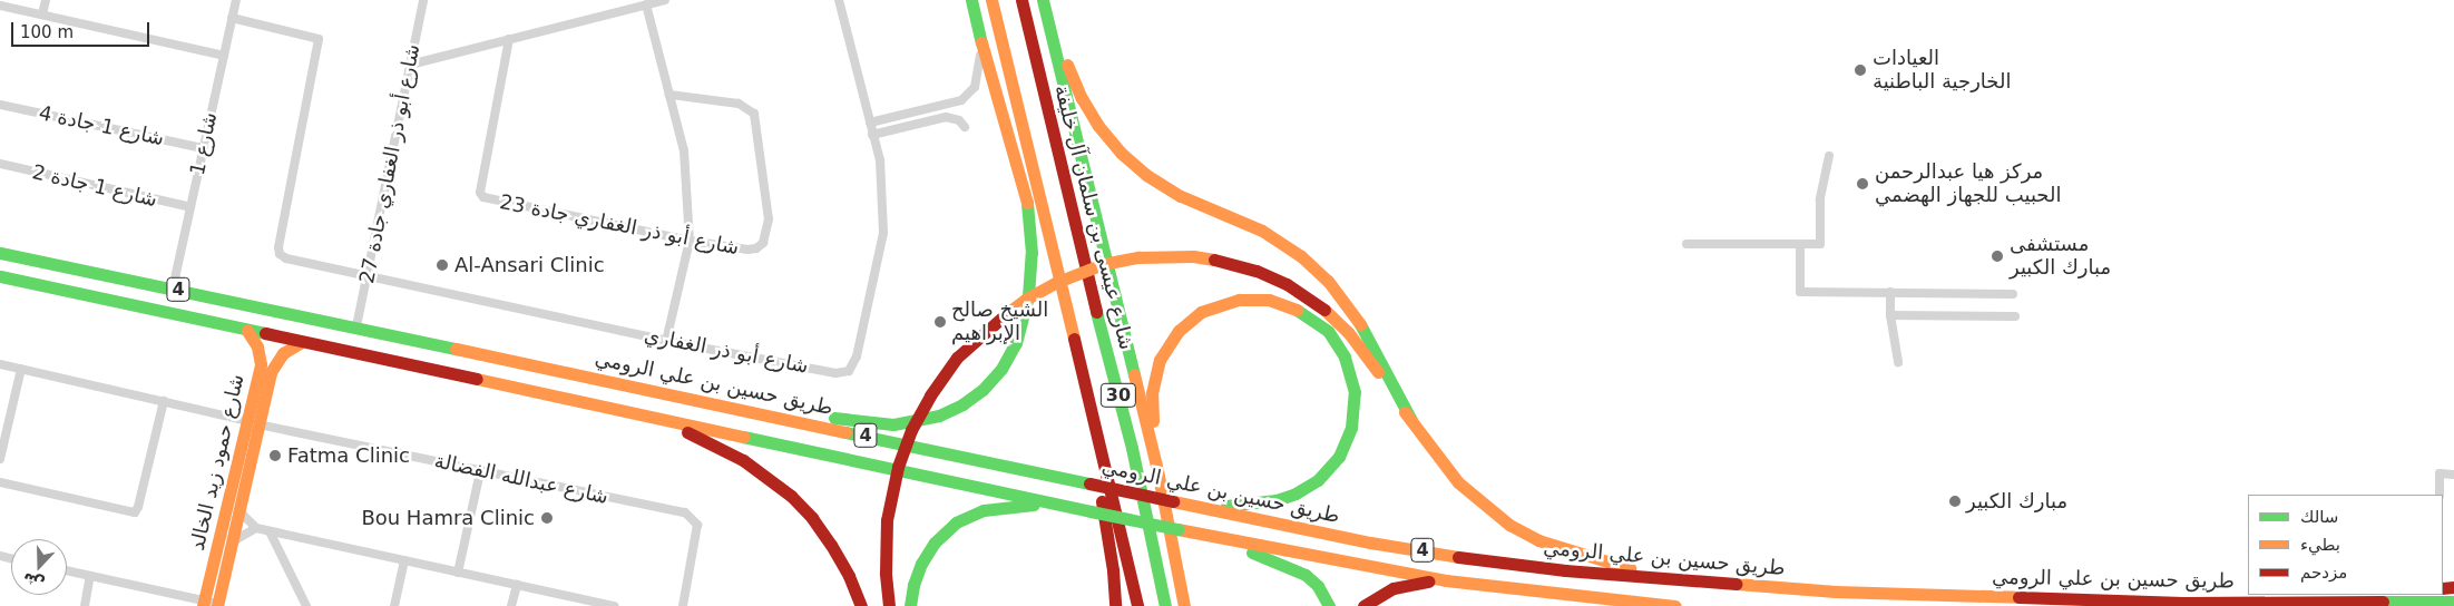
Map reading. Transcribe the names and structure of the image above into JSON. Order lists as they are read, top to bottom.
{
  "streets": {
    "main road": [
      "شارع عيسى بن سلمان آل خليفة",
      "4",
      "طريق حسين بن علي الرومي",
      "30",
      "شارع حمود زيد الخالد"
    ],
    "street": [
      "شارع 1 جادة 4",
      "شارع 1",
      "شارع أبو ذر الغفاري جادة 27",
      "شارع 1 جادة 2",
      "شارع أبو ذر الغفاري جادة 23",
      "شارع أبو ذر الغفاري",
      "شارع عبدالله الفضالة"
    ]
  },
  "crossings": [
    ["شارع 1 جادة 4", "شارع 1"],
    ["شارع 1", "شارع 1 جادة 2"],
    ["شارع 1", "شارع أبو ذر الغفاري"],
    ["شارع 1", "طريق حسين بن علي الرومي"],
    ["شارع أبو ذر الغفاري جادة 27", "شارع أبو ذر الغفاري"],
    ["شارع أبو ذر الغفاري جادة 27", "طريق حسين بن علي الرومي"],
    ["4", "شارع حمود زيد الخالد"],
    ["شارع حمود زيد الخالد", "شارع عبدالله الفضالة"]
  ],
  "places": [
    "العيادات الخارجية الباطنية",
    "مركز هيا عبدالرحمن الحبيب للجهاز الهضمي",
    "مستشفى مبارك الكبير",
    "Al-Ansari Clinic",
    "الشيخ صالح الإبراهيم",
    "Fatma Clinic",
    "مبارك الكبير",
    "Bou Hamra Clinic"
  ],
  "legend": ["سالك", "بطيء", "مزدحم"],
  "scale_bar": "100 m",
  "north": "bottom"
}
